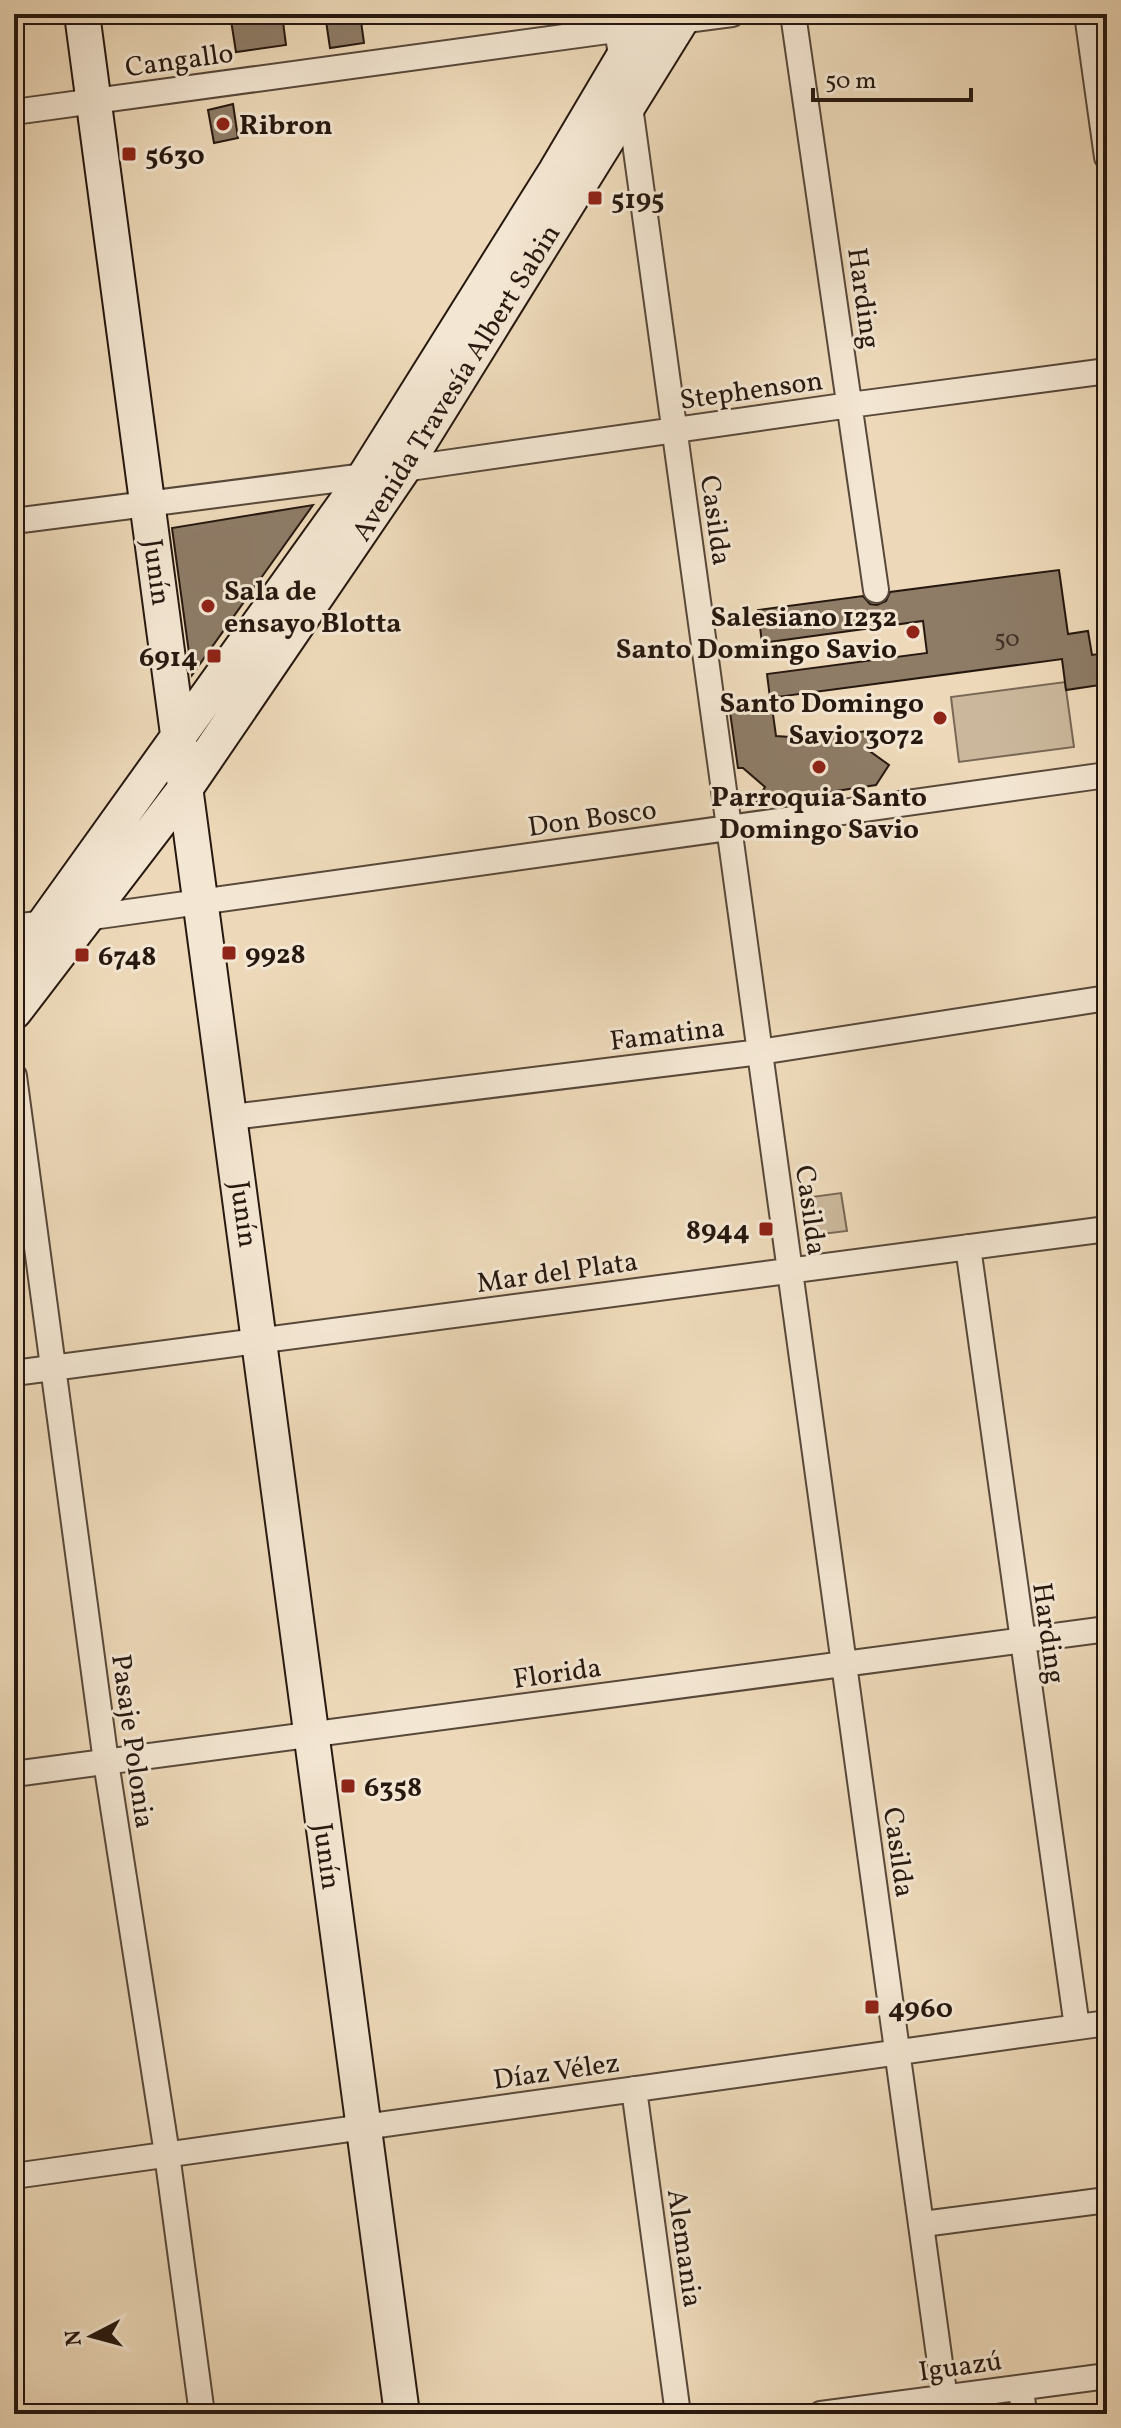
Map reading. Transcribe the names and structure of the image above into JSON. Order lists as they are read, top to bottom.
{
  "streets": {
    "main road": ["Avenida Travesía Albert Sabin", "Junín"],
    "street": [
      "Cangallo",
      "Harding",
      "Stephenson",
      "Casilda",
      "Don Bosco",
      "Famatina",
      "Mar del Plata",
      "Florida",
      "Pasaje Polonia",
      "Díaz Vélez",
      "Alemania",
      "Iguazú"
    ]
  },
  "crossings": [
    ["Cangallo", "Avenida Travesía Albert Sabin"],
    ["Cangallo", "Casilda"],
    ["Cangallo", "Junín"],
    ["Harding", "Stephenson"],
    ["Harding", "Mar del Plata"],
    ["Harding", "Florida"],
    ["Harding", "Díaz Vélez"],
    ["Avenida Travesía Albert Sabin", "Stephenson"],
    ["Avenida Travesía Albert Sabin", "Casilda"],
    ["Avenida Travesía Albert Sabin", "Junín"],
    ["Avenida Travesía Albert Sabin", "Don Bosco"],
    ["Stephenson", "Casilda"],
    ["Casilda", "Don Bosco"],
    ["Casilda", "Famatina"],
    ["Casilda", "Mar del Plata"],
    ["Casilda", "Florida"],
    ["Casilda", "Díaz Vélez"],
    ["Casilda", "Iguazú"],
    ["Junín", "Don Bosco"],
    ["Junín", "Famatina"],
    ["Junín", "Mar del Plata"],
    ["Junín", "Florida"],
    ["Junín", "Díaz Vélez"],
    ["Mar del Plata", "Pasaje Polonia"],
    ["Florida", "Pasaje Polonia"],
    ["Pasaje Polonia", "Díaz Vélez"],
    ["Díaz Vélez", "Alemania"]
  ],
  "places": {
    "other": [
      "Ribron",
      "Sala de ensayo Blotta",
      "Salesiano 1232 Santo Domingo Savio",
      "Santo Domingo Savio 3072",
      "Parroquia Santo Domingo Savio"
    ],
    "transit": [
      "5630",
      "5195",
      "6914",
      "9928",
      "6748",
      "8944",
      "6358",
      "4960"
    ]
  },
  "house_numbers": ["50"],
  "scale_bar": "50 m",
  "north": "left"
}
